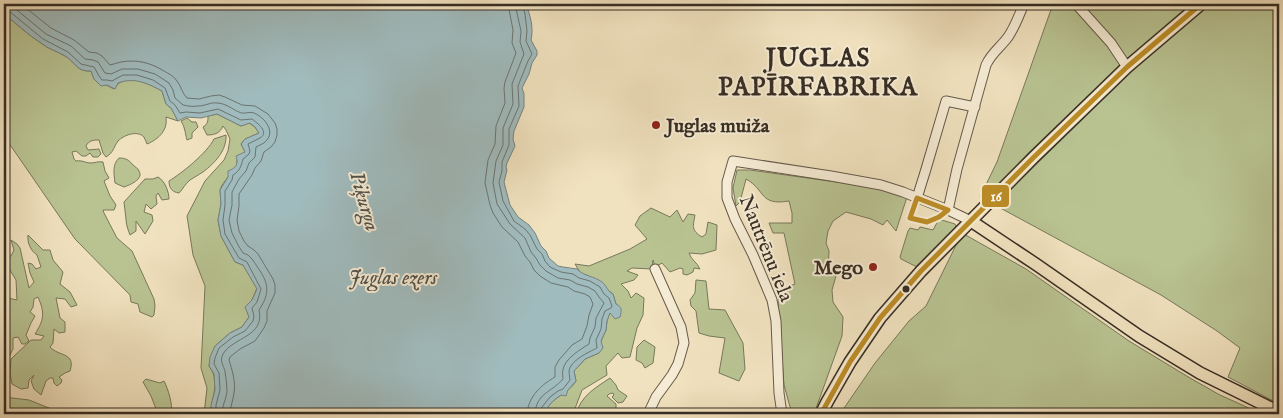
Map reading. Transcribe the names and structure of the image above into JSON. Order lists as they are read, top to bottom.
{
  "streets": {
    "street": ["Nautrēnu iela"]
  },
  "districts": ["JUGLAS PAPĪRFABRIKA"],
  "water": ["Piķurga", "Juglas ezers"],
  "places": ["Juglas muiža", "Mego"],
  "lines": ["transit line 16"]
}
